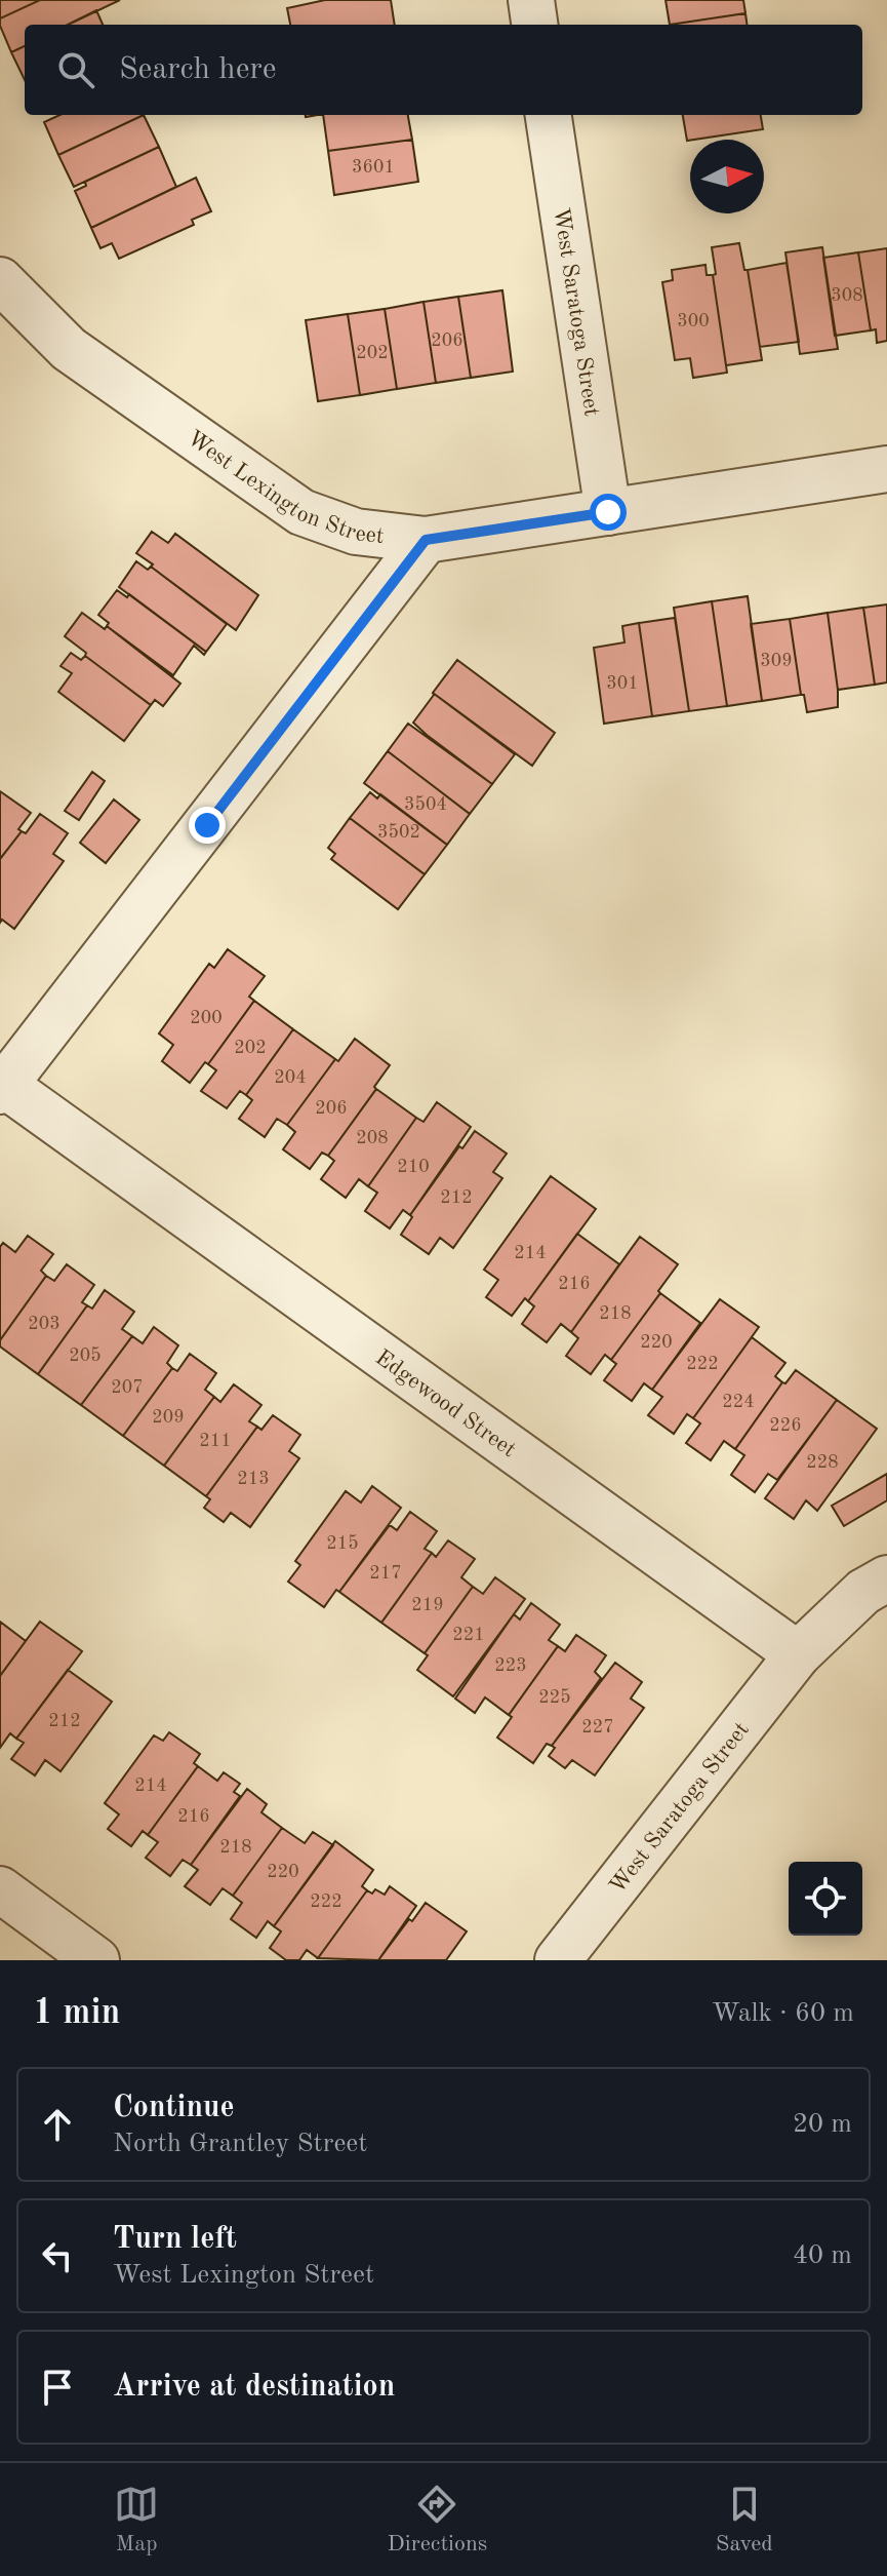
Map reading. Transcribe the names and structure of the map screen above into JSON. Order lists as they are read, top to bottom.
{
  "streets": {
    "street": ["West Saratoga Street", "West Lexington Street", "Edgewood Street"]
  },
  "crossings": [
    ["West Saratoga Street", "Edgewood Street"],
    ["West Lexington Street", "Edgewood Street"]
  ],
  "house_numbers": [
    "3601",
    "308",
    "300",
    "206",
    "202",
    "309",
    "301",
    "3504",
    "3502",
    "200",
    "202",
    "204",
    "206",
    "208",
    "210",
    "212",
    "214",
    "216",
    "218",
    "203",
    "220",
    "205",
    "222",
    "207",
    "224",
    "209",
    "226",
    "211",
    "228",
    "213",
    "215",
    "217",
    "219",
    "221",
    "223",
    "225",
    "212",
    "227",
    "214",
    "216",
    "218",
    "220",
    "222"
  ],
  "north": "right",
  "page": {
    "search": "Search here",
    "heading": ["1 min", "Walk · 60 m"],
    "list": [
      ["Continue", "North Grantley Street", "20 m"],
      ["Turn left", "West Lexington Street", "40 m"],
      "Arrive at destination"
    ],
    "nav": ["Map", "Directions", "Saved"]
  }
}
